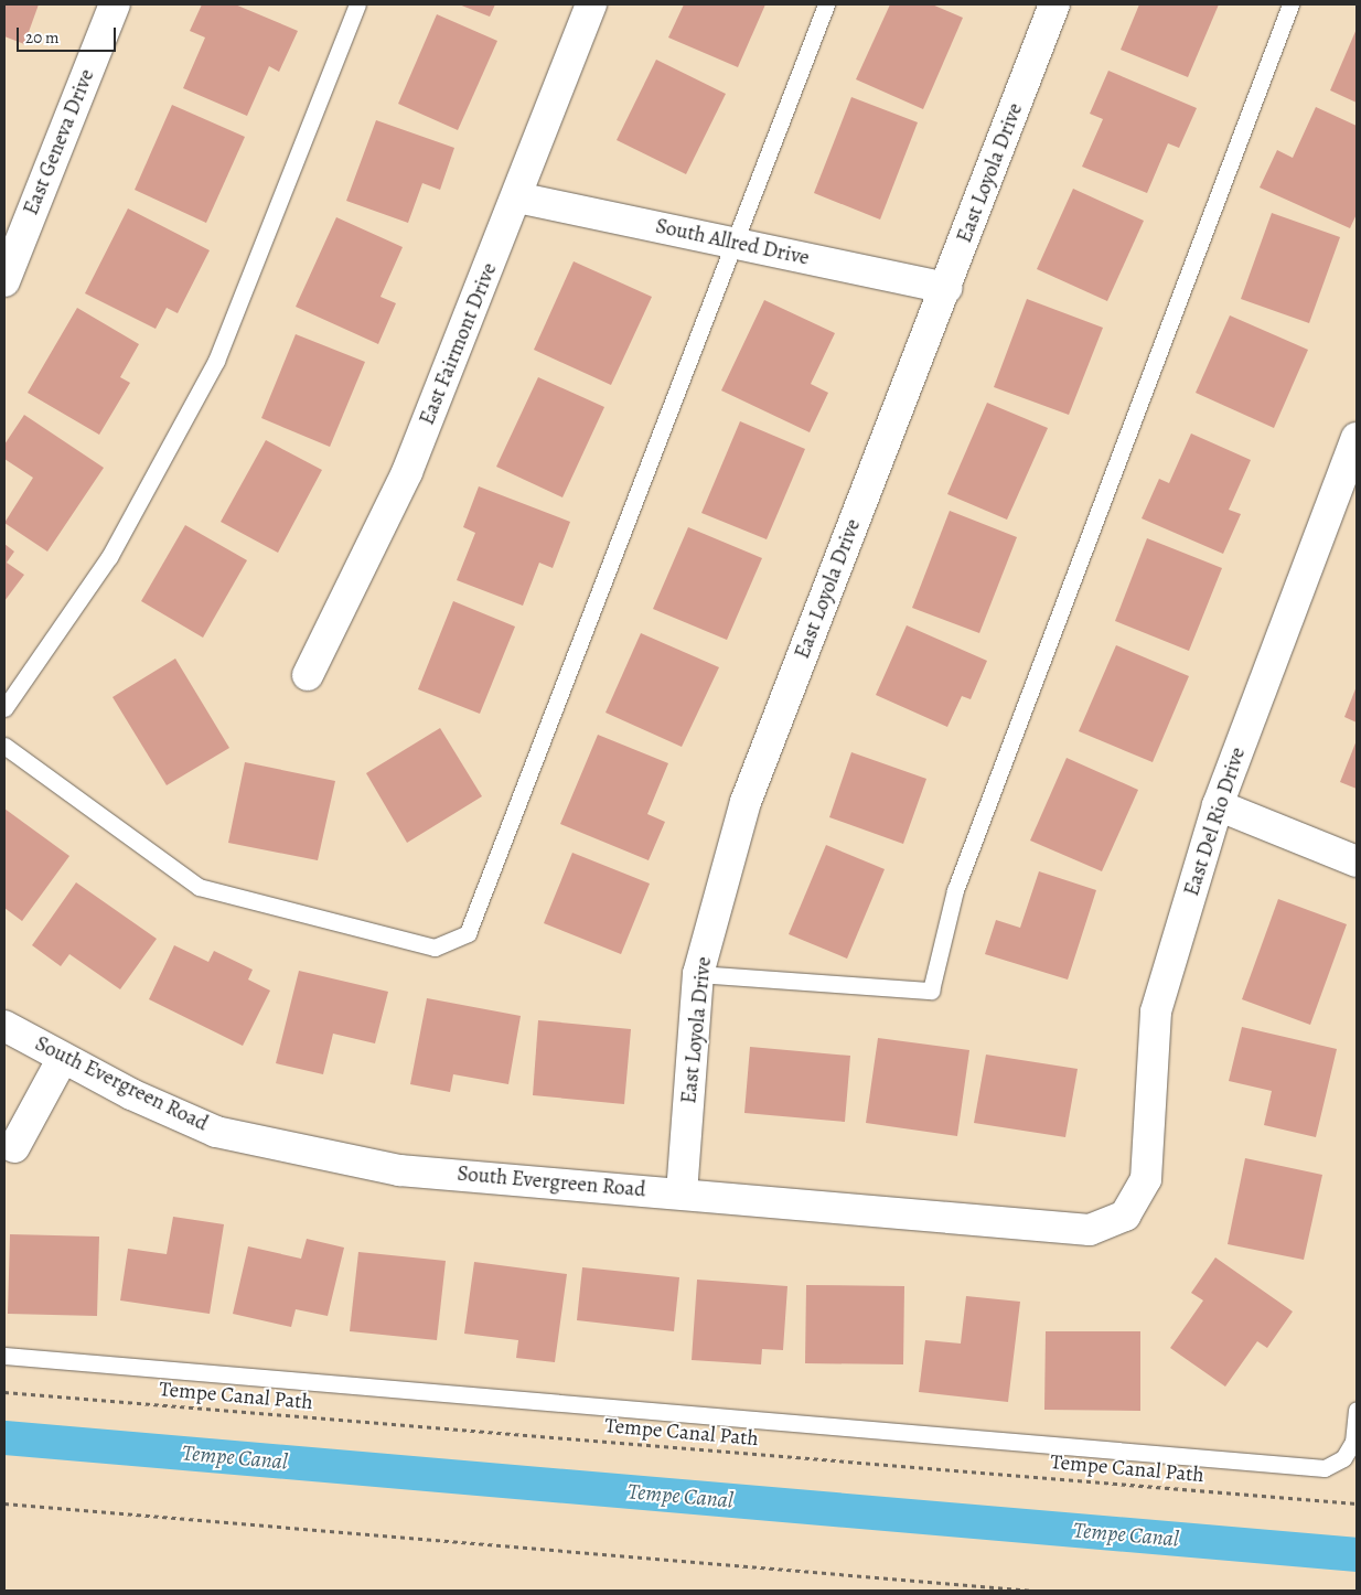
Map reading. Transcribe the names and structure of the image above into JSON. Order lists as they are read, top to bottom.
{
  "streets": {
    "street": [
      "East Geneva Drive",
      "East Loyola Drive",
      "South Allred Drive",
      "East Fairmont Drive",
      "East Del Rio Drive",
      "South Evergreen Road"
    ],
    "path": ["Tempe Canal Path"]
  },
  "crossings": [
    ["East Loyola Drive", "South Allred Drive"],
    ["East Loyola Drive", "South Evergreen Road"],
    ["South Allred Drive", "East Fairmont Drive"],
    ["East Del Rio Drive", "South Evergreen Road"]
  ],
  "water": ["Tempe Canal"],
  "scale_bar": "20 m"
}
